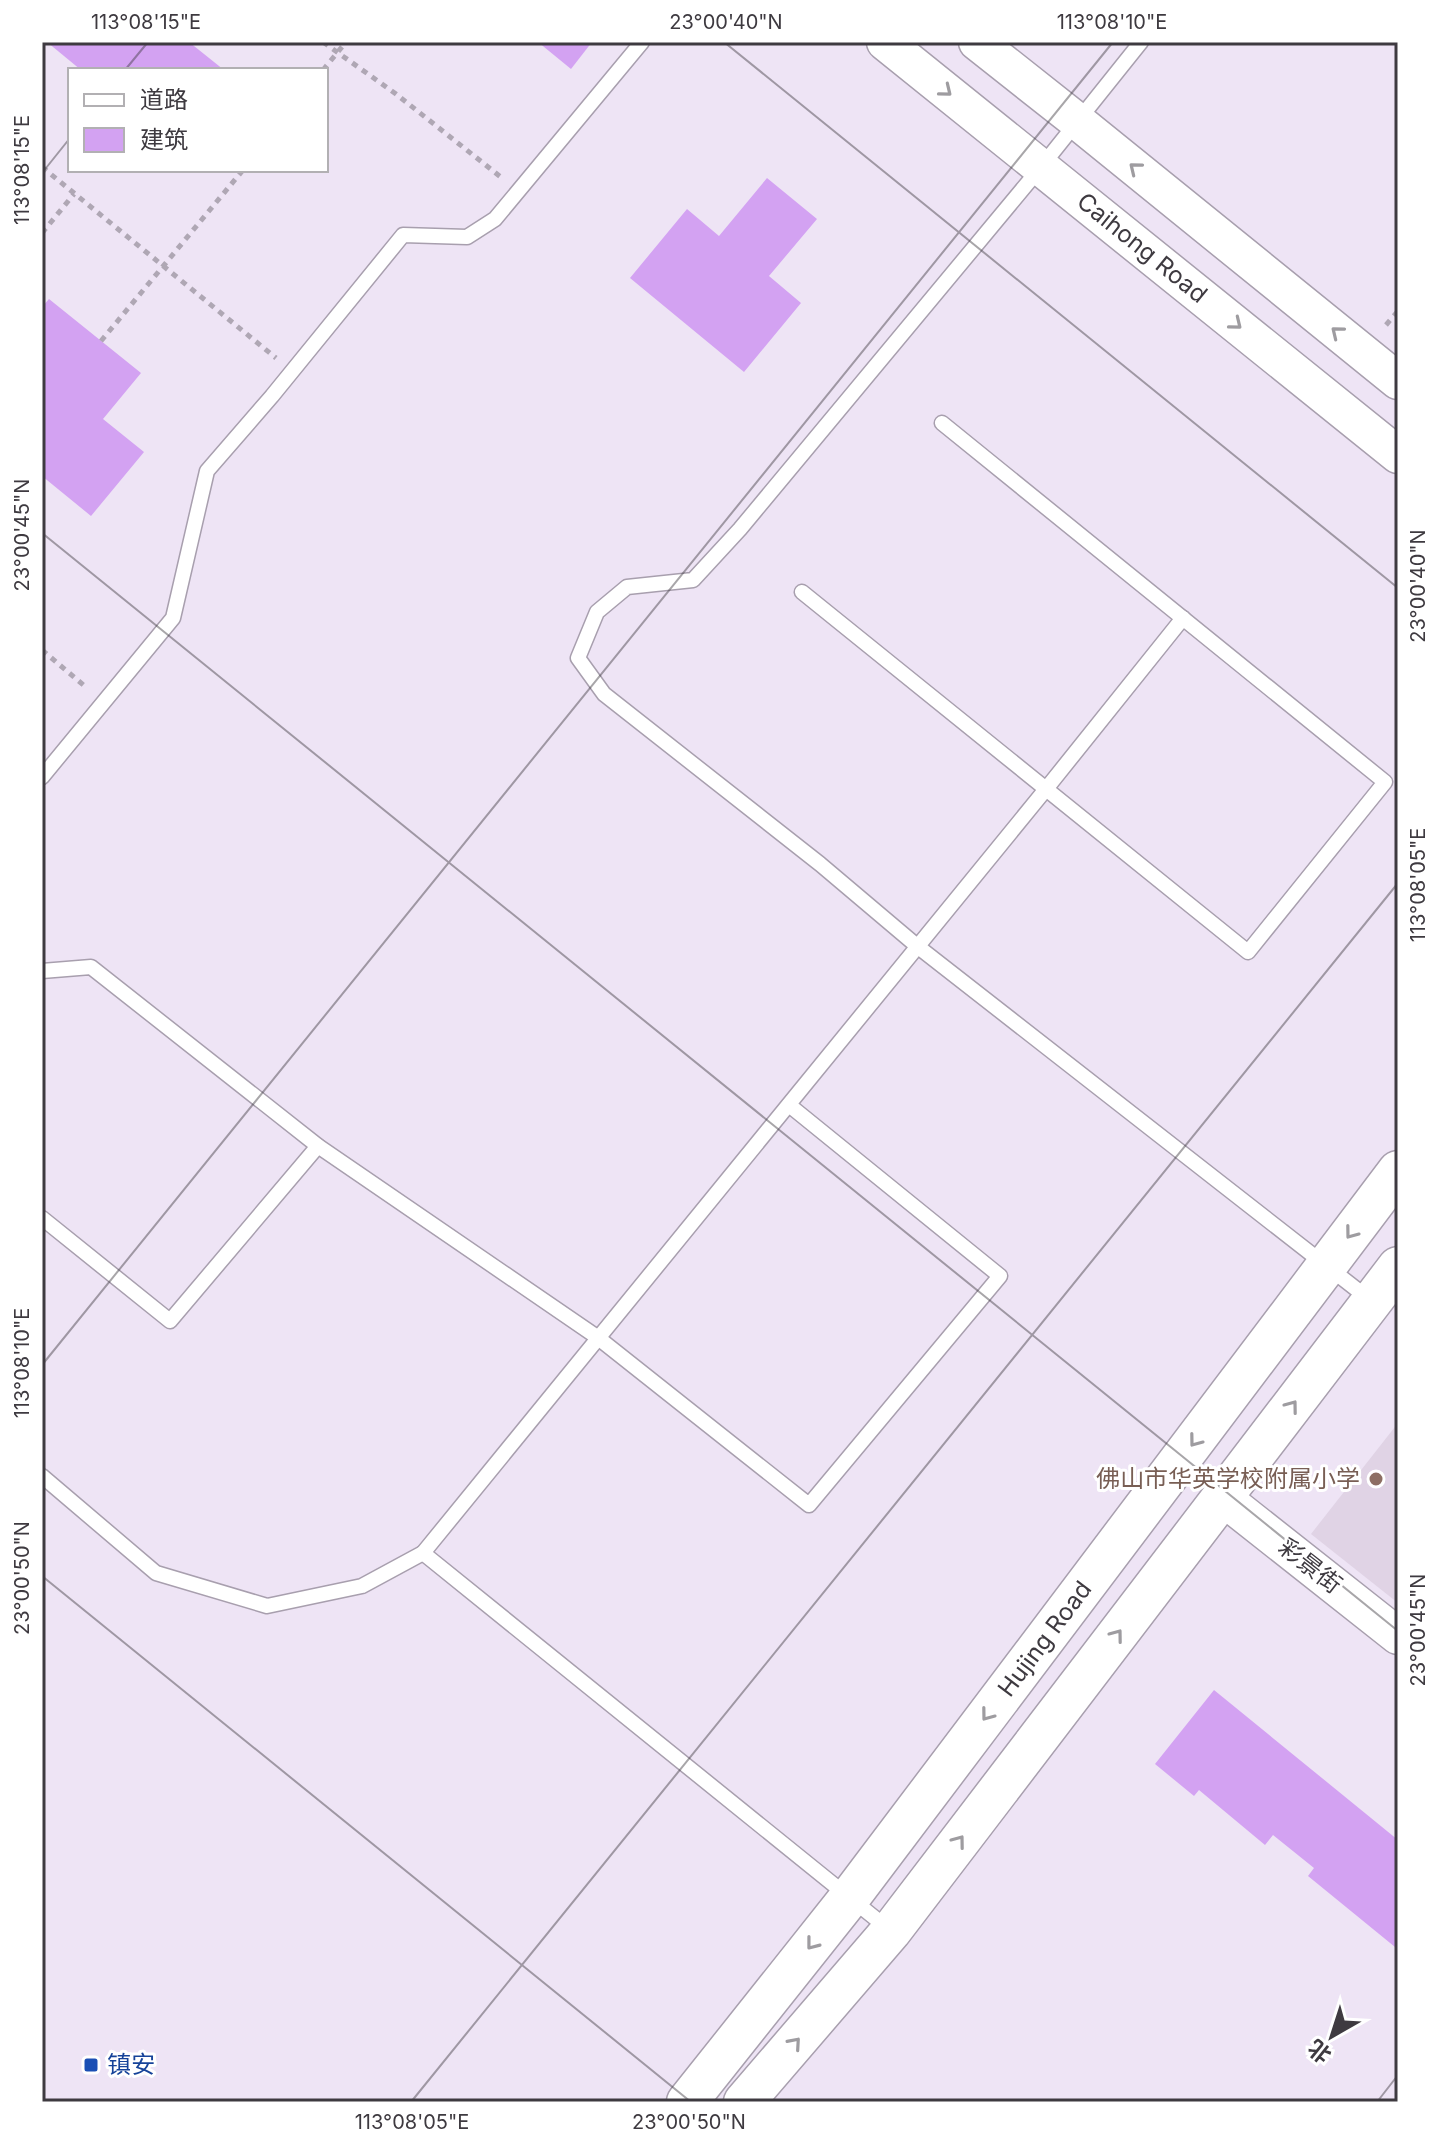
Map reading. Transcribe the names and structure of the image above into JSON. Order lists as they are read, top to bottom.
{
  "streets": {
    "main road": ["Hujing Road"],
    "street": ["Caihong Road", "彩景街"]
  },
  "places": {
    "other": ["佛山市华英学校附属小学"],
    "transit": ["镇安"]
  },
  "legend": ["道路", "建筑"],
  "north": "bottom left",
  "coordinates": [
    "113°08'15\"E",
    "23°00'40\"N",
    "113°08'10\"E",
    "23°00'45\"N",
    "113°08'05\"E",
    "23°00'50\"N"
  ]
}
